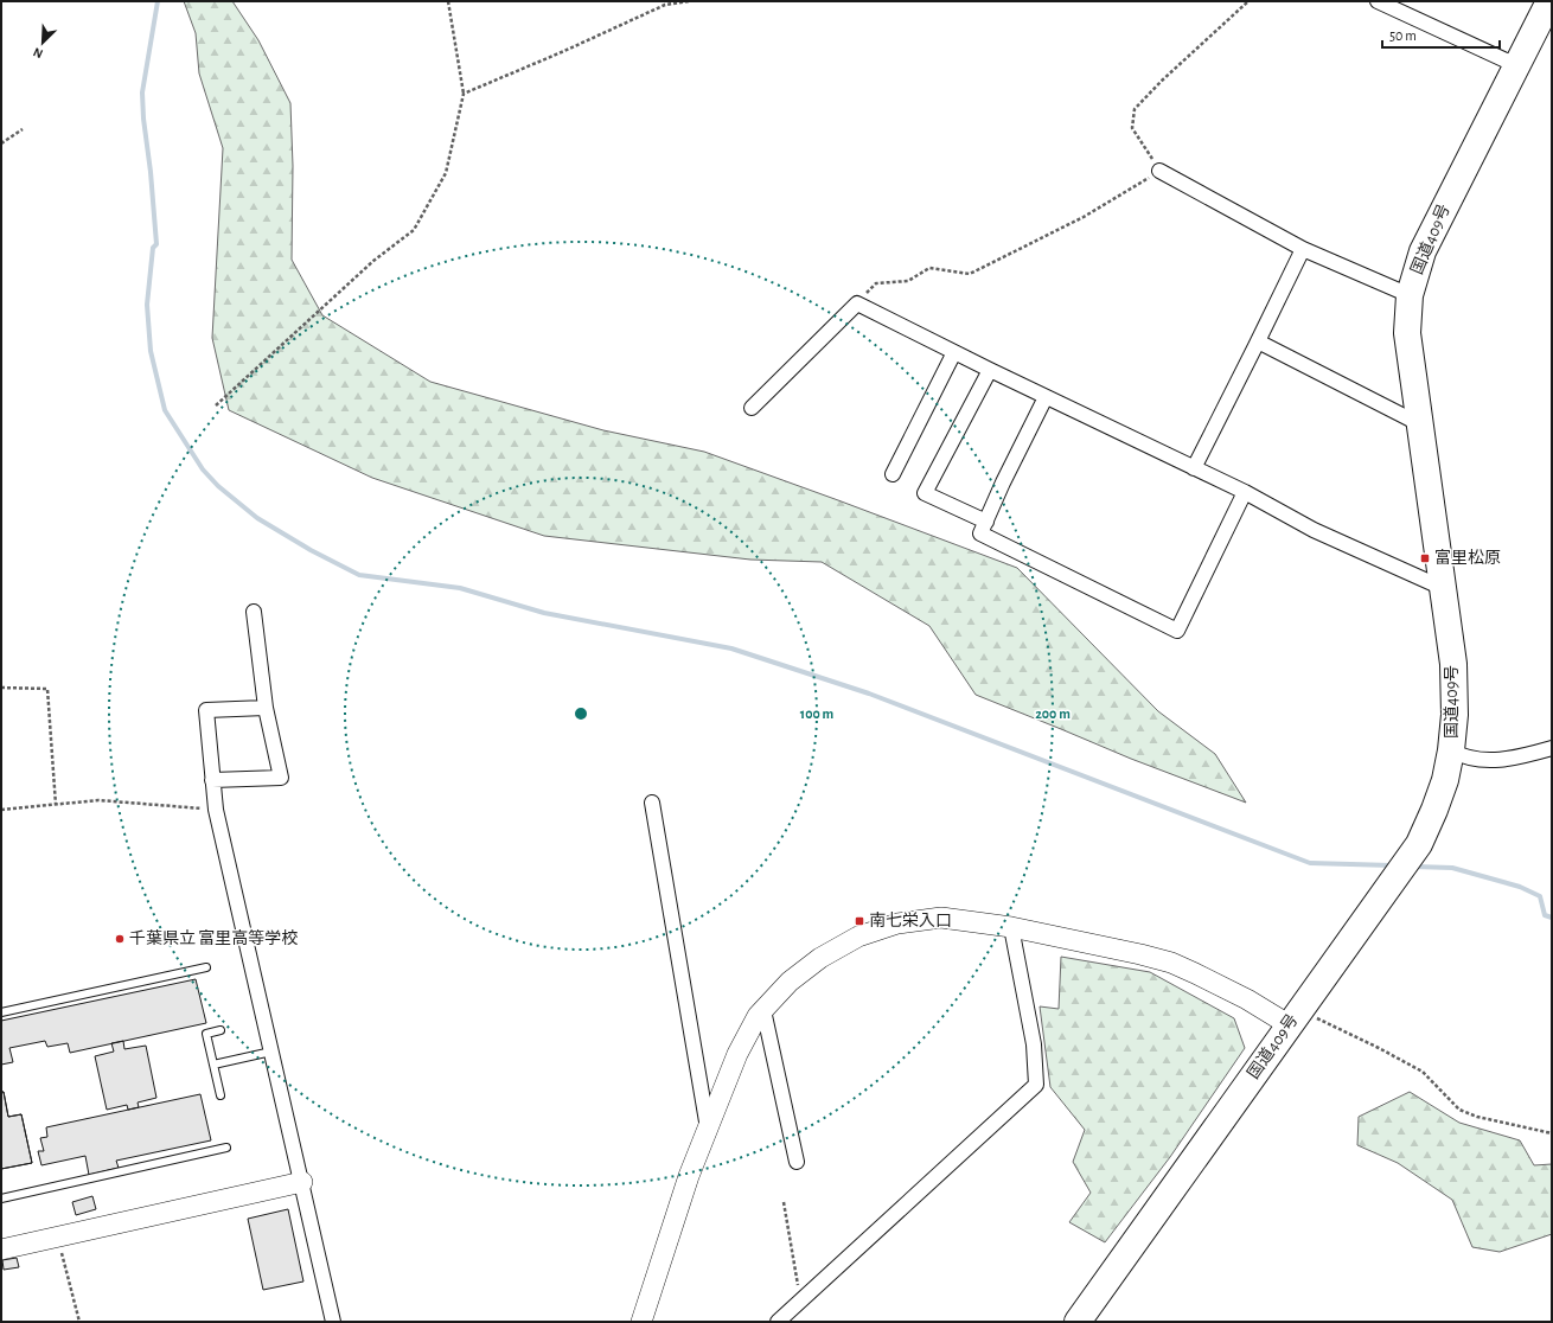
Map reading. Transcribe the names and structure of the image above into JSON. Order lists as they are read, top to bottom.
{
  "streets": {
    "highway": ["国道409号"]
  },
  "places": {
    "transit": ["富里松原", "南七栄入口"],
    "other": ["千葉県立 富里高等学校"]
  },
  "scale_bar": "50 m",
  "north": "bottom left",
  "rings": ["100 m", "200 m"]
}
